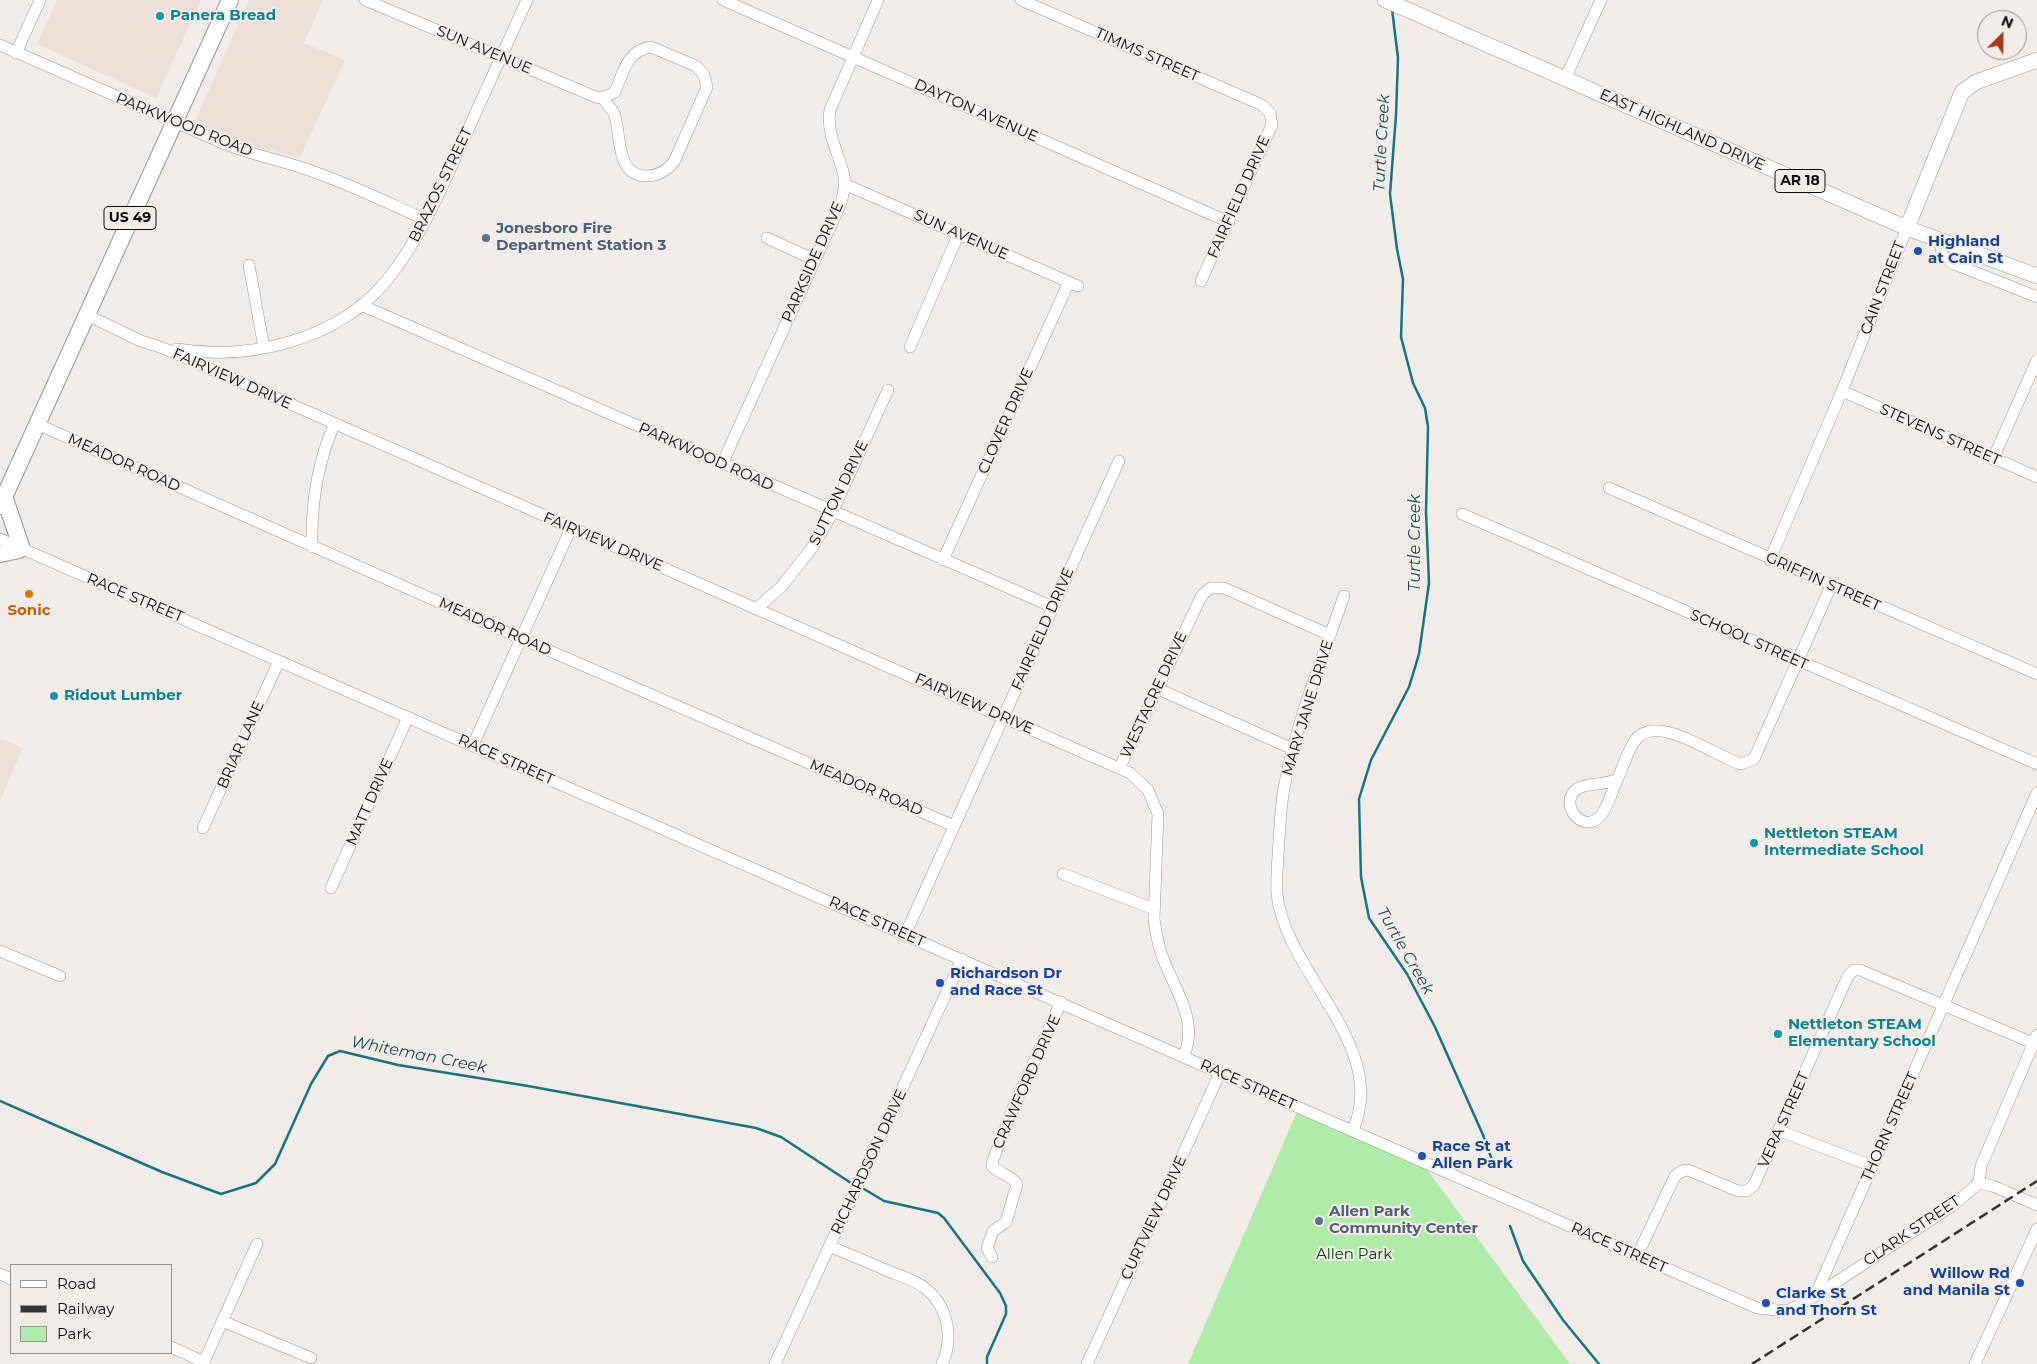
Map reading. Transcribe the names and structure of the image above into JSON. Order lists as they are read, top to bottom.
{
  "streets": {
    "highway": ["US 49"],
    "main road": ["EAST HIGHLAND DRIVE", "AR 18", "CAIN STREET"],
    "street": [
      "SUN AVENUE",
      "TIMMS STREET",
      "DAYTON AVENUE",
      "PARKWOOD ROAD",
      "BRAZOS STREET",
      "FAIRFIELD DRIVE",
      "PARKSIDE DRIVE",
      "FAIRVIEW DRIVE",
      "CLOVER DRIVE",
      "STEVENS STREET",
      "MEADOR ROAD",
      "SUTTON DRIVE",
      "GRIFFIN STREET",
      "RACE STREET",
      "SCHOOL STREET",
      "WESTACRE DRIVE",
      "MARY JANE DRIVE",
      "BRIAR LANE",
      "MATT DRIVE",
      "CRAWFORD DRIVE",
      "VERA STREET",
      "THORN STREET",
      "RICHARDSON DRIVE",
      "CURTVIEW DRIVE",
      "CLARK STREET"
    ]
  },
  "crossings": [
    ["SUN AVENUE", "BRAZOS STREET"],
    ["SUN AVENUE", "PARKSIDE DRIVE"],
    ["SUN AVENUE", "CLOVER DRIVE"],
    ["TIMMS STREET", "FAIRFIELD DRIVE"],
    ["DAYTON AVENUE", "FAIRFIELD DRIVE"],
    ["DAYTON AVENUE", "PARKSIDE DRIVE"],
    ["PARKWOOD ROAD", "BRAZOS STREET"],
    ["PARKWOOD ROAD", "FAIRFIELD DRIVE"],
    ["PARKWOOD ROAD", "US 49"],
    ["PARKWOOD ROAD", "PARKSIDE DRIVE"],
    ["PARKWOOD ROAD", "CLOVER DRIVE"],
    ["PARKWOOD ROAD", "SUTTON DRIVE"],
    ["EAST HIGHLAND DRIVE", "CAIN STREET"],
    ["BRAZOS STREET", "FAIRVIEW DRIVE"],
    ["FAIRFIELD DRIVE", "FAIRVIEW DRIVE"],
    ["FAIRFIELD DRIVE", "MEADOR ROAD"],
    ["FAIRFIELD DRIVE", "RACE STREET"],
    ["US 49", "FAIRVIEW DRIVE"],
    ["US 49", "MEADOR ROAD"],
    ["CAIN STREET", "STEVENS STREET"],
    ["CAIN STREET", "GRIFFIN STREET"],
    ["FAIRVIEW DRIVE", "SUTTON DRIVE"],
    ["FAIRVIEW DRIVE", "WESTACRE DRIVE"],
    ["RACE STREET", "WESTACRE DRIVE"],
    ["RACE STREET", "MARY JANE DRIVE"],
    ["RACE STREET", "BRIAR LANE"],
    ["RACE STREET", "MATT DRIVE"],
    ["RACE STREET", "CRAWFORD DRIVE"],
    ["RACE STREET", "VERA STREET"],
    ["RACE STREET", "RICHARDSON DRIVE"],
    ["RACE STREET", "CURTVIEW DRIVE"],
    ["RACE STREET", "CLARK STREET"],
    ["WESTACRE DRIVE", "MARY JANE DRIVE"],
    ["VERA STREET", "THORN STREET"],
    ["THORN STREET", "CLARK STREET"]
  ],
  "water": ["Turtle Creek", "Whiteman Creek"],
  "parks": ["Allen Park"],
  "places": [
    "Panera Bread",
    "Jonesboro Fire Department Station 3",
    "Highland at Cain St",
    "Sonic",
    "Ridout Lumber",
    "Nettleton STEAM Intermediate School",
    "Richardson Dr and Race St",
    "Nettleton STEAM Elementary School",
    "Race St at Allen Park",
    "Allen Park Community Center",
    "Willow Rd and Manila St",
    "Clarke St and Thorn St"
  ],
  "legend": ["Road", "Railway", "Park"],
  "north": "top right"
}
